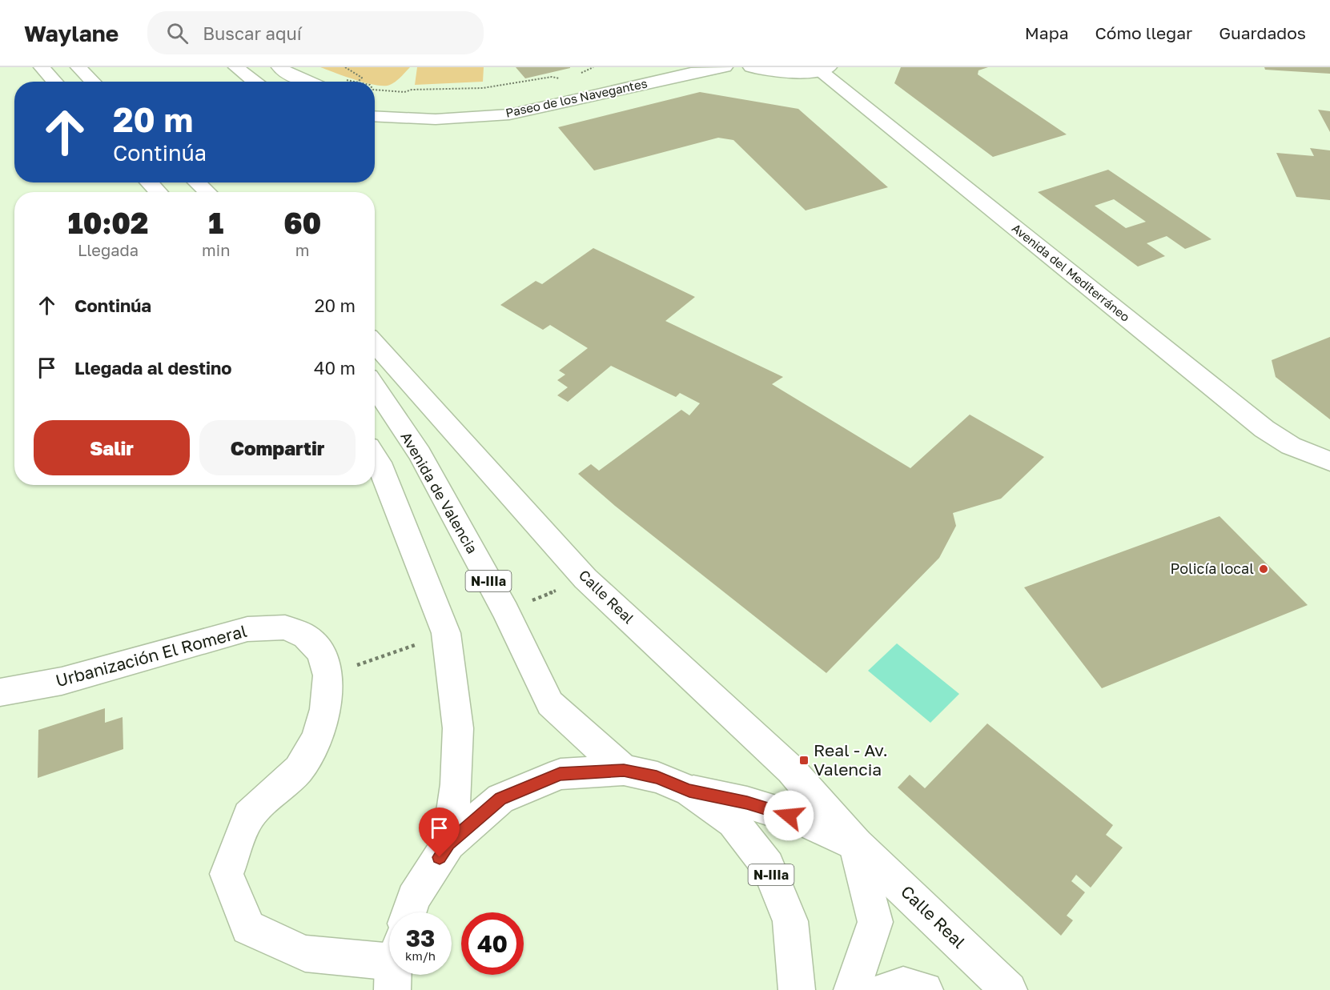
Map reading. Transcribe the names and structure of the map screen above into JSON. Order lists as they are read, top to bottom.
{
  "streets": {
    "main road": [
      "Paseo de los Navegantes",
      "Avenida del Mediterráneo",
      "Avenida de Valencia",
      "N-IIIa",
      "Calle Real",
      "Urbanización El Romeral"
    ]
  },
  "crossings": [
    ["Avenida de Valencia", "N-IIIa"],
    ["N-IIIa", "Calle Real"]
  ],
  "places": {
    "other": ["Policía local"],
    "transit": ["Real - Av. Valencia"]
  },
  "page": {
    "header": "Waylane",
    "search": "Buscar aquí",
    "nav": ["Mapa", "Cómo llegar", "Guardados"],
    "turn": ["20 m", "Continúa"],
    "eta": [
      "10:02",
      "Llegada",
      "1",
      "min",
      "60",
      "m"
    ],
    "list": [
      {
        "name": "Continúa",
        "value": "20 m"
      },
      {
        "name": "Llegada al destino",
        "value": "40 m"
      }
    ],
    "buttons": ["Salir", "Compartir"],
    "speed": "33 km/h",
    "limit": "40"
  }
}
